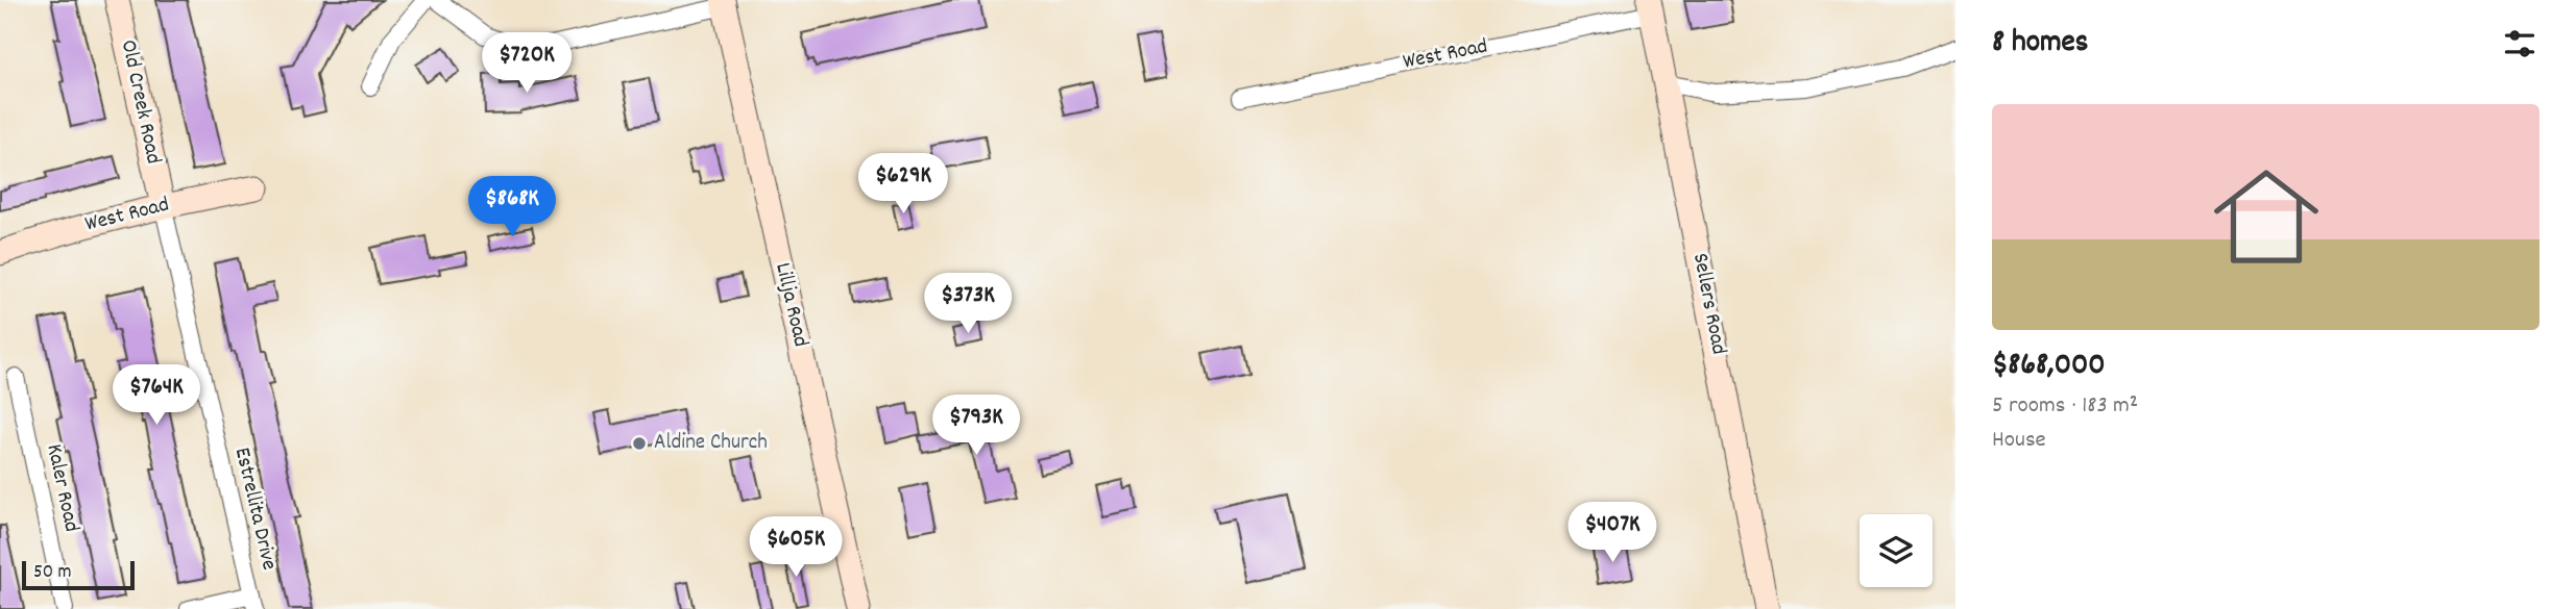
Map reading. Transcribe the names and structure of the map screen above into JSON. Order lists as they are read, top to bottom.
{
  "streets": {
    "street": [
      "West Road",
      "Old Creek Road",
      "Sellers Road",
      "Lillja Road",
      "Kaler Road",
      "Estrellita Drive"
    ]
  },
  "crossings": [
    ["West Road", "Old Creek Road"],
    ["West Road", "Sellers Road"],
    ["West Road", "Estrellita Drive"],
    ["Old Creek Road", "Estrellita Drive"]
  ],
  "places": ["Aldine Church"],
  "scale_bar": "50 m",
  "page": {
    "heading": "8 homes",
    "price": [
      "$720K",
      "$629K",
      "$868K",
      "$373K",
      "$764K",
      "$793K",
      "$407K",
      "$605K"
    ],
    "list": [
      {
        "name": "$868,000",
        "note": "5 rooms · 183 m² · House"
      }
    ],
    "scale": "50 m"
  }
}
